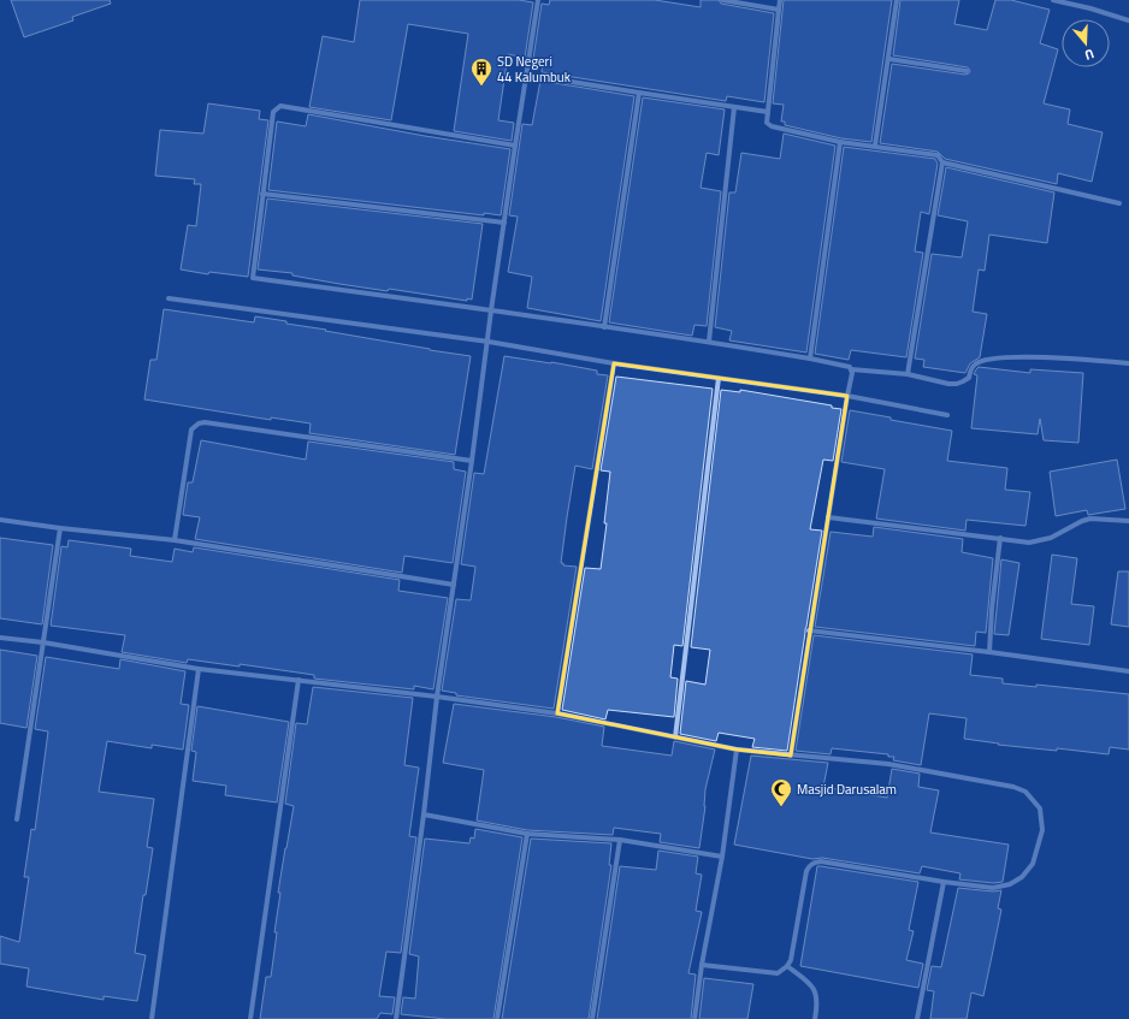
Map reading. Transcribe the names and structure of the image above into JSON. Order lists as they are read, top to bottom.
{
  "places": {
    "building": ["SD Negeri 44 Kalumbuk"],
    "mosque": ["Masjid Darusalam"]
  },
  "north": "bottom"
}
